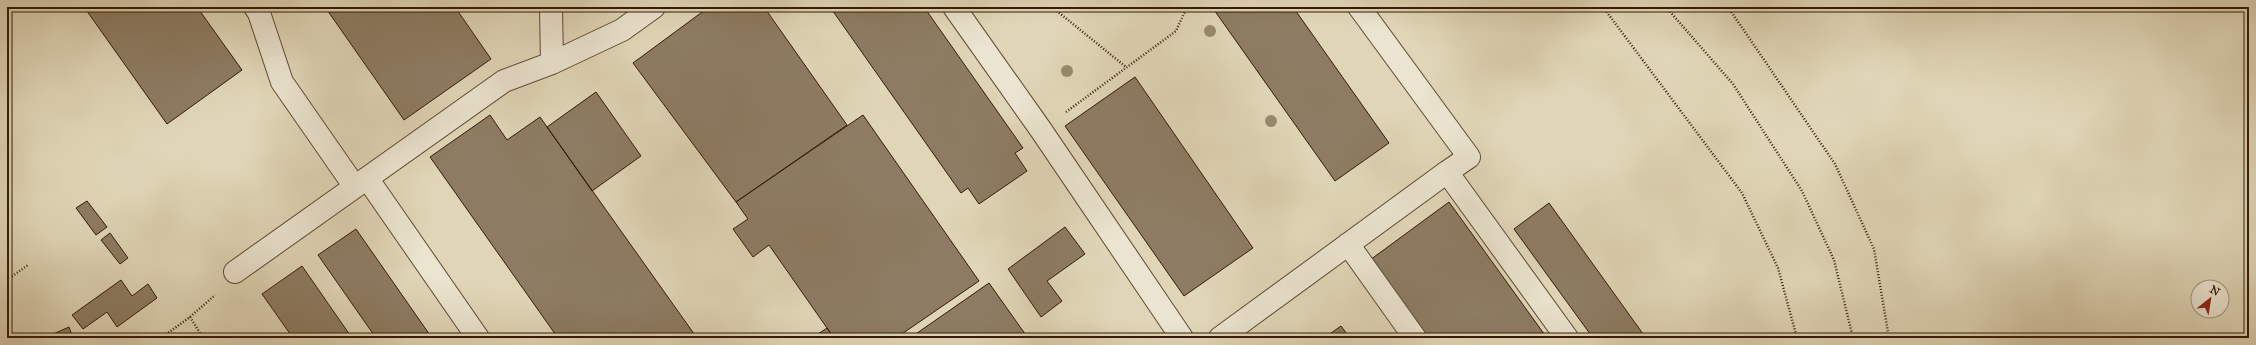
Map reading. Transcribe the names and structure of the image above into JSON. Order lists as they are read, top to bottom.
{
  "north": "top right"
}
